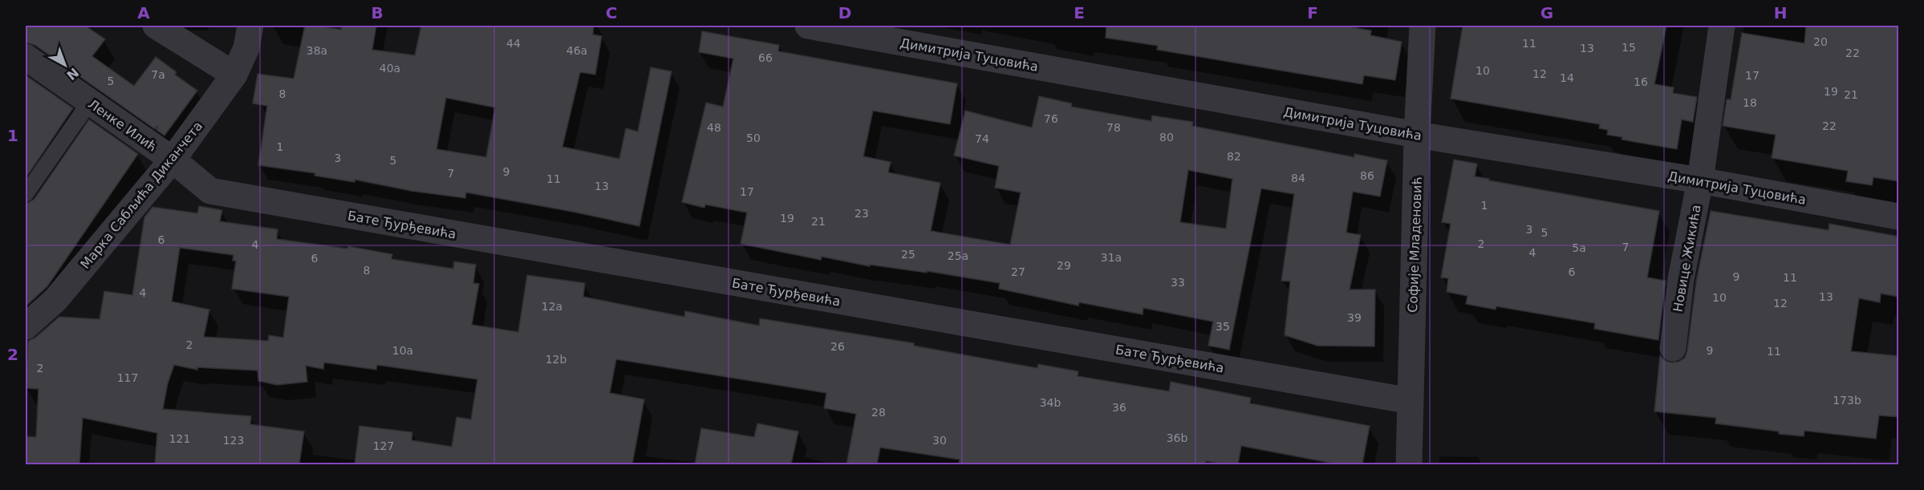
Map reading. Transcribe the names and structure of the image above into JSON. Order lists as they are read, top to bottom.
{
  "streets": {
    "street": [
      "Димитрија Туцовића",
      "Ленке Илић",
      "Марка Сабљића Диканчета",
      "Бате Ђурђевића",
      "Софије Младеновић",
      "Новице Жикића"
    ]
  },
  "crossings": [
    ["Димитрија Туцовића", "Софије Младеновић"],
    ["Димитрија Туцовића", "Новице Жикића"],
    ["Ленке Илић", "Марка Сабљића Диканчета"],
    ["Ленке Илић", "Бате Ђурђевића"],
    ["Марка Сабљића Диканчета", "Бате Ђурђевића"],
    ["Бате Ђурђевића", "Софије Младеновић"]
  ],
  "house_numbers": [
    "20",
    "44",
    "11",
    "15",
    "13",
    "38a",
    "46a",
    "22",
    "66",
    "40a",
    "10",
    "12",
    "7a",
    "17",
    "14",
    "5",
    "16",
    "19",
    "8",
    "21",
    "18",
    "76",
    "22",
    "48",
    "78",
    "80",
    "50",
    "74",
    "1",
    "82",
    "3",
    "5",
    "9",
    "7",
    "86",
    "84",
    "11",
    "13",
    "17",
    "1",
    "23",
    "19",
    "21",
    "3",
    "5",
    "6",
    "2",
    "4",
    "7",
    "5a",
    "4",
    "25",
    "25a",
    "31a",
    "6",
    "29",
    "8",
    "27",
    "6",
    "9",
    "11",
    "33",
    "4",
    "13",
    "10",
    "12",
    "12a",
    "39",
    "35",
    "2",
    "26",
    "10a",
    "9",
    "11",
    "12b",
    "2",
    "117",
    "173b",
    "34b",
    "36",
    "28",
    "36b",
    "121",
    "123",
    "30",
    "127"
  ],
  "north": "bottom right",
  "grid": {
    "columns": [
      "A",
      "B",
      "C",
      "D",
      "E",
      "F",
      "G",
      "H"
    ],
    "rows": ["1", "2"]
  }
}
